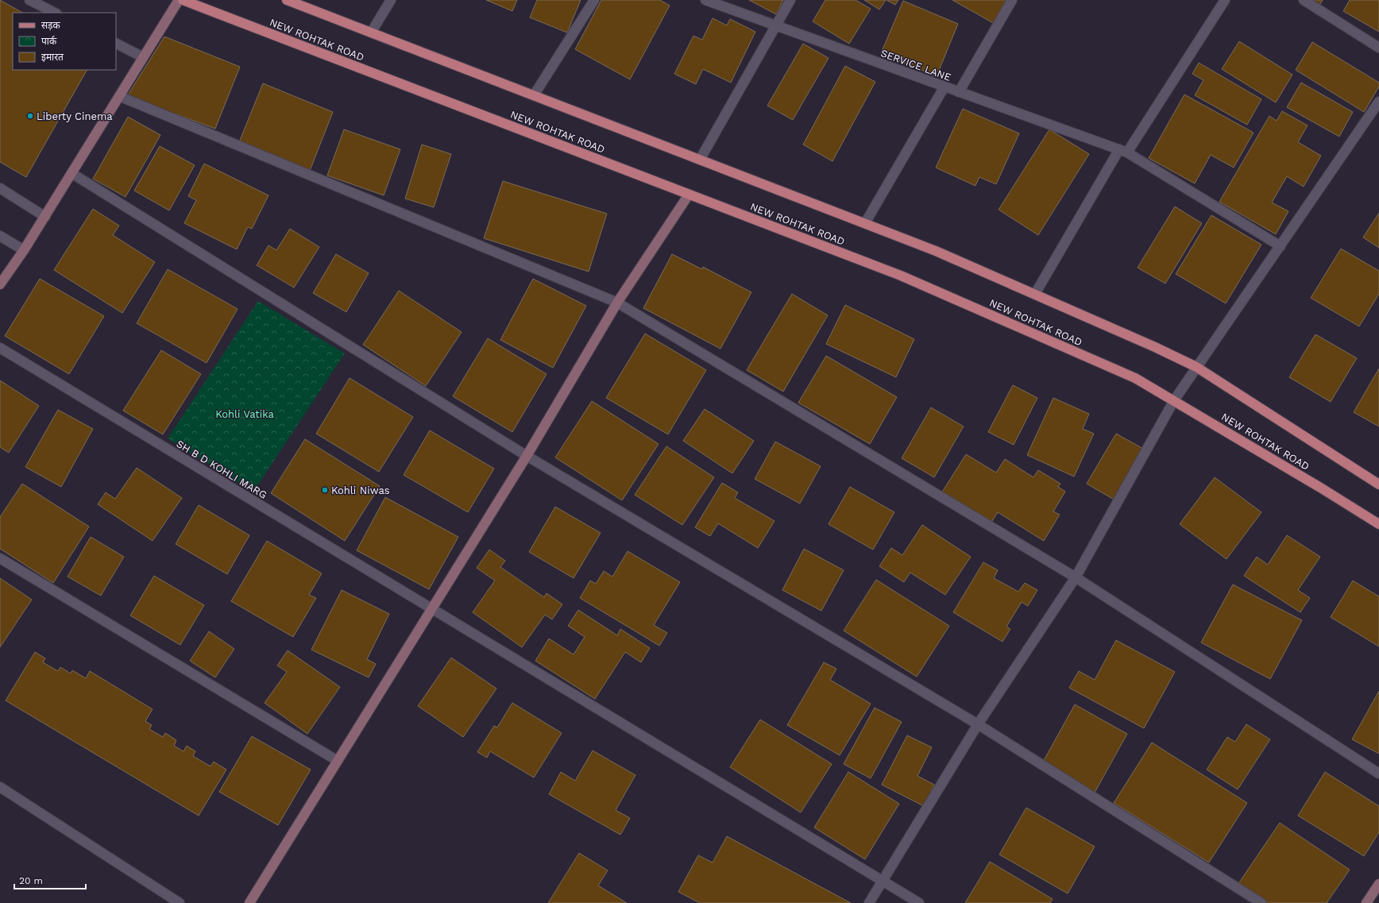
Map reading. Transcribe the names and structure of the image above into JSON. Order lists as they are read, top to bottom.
{
  "streets": {
    "main road": ["NEW ROHTAK ROAD"],
    "street": ["SERVICE LANE", "SH B D KOHLI MARG"]
  },
  "parks": ["Kohli Vatika"],
  "places": ["Liberty Cinema", "Kohli Niwas"],
  "legend": ["सड़क", "पार्क", "इमारत"],
  "scale_bar": "20 m"
}
